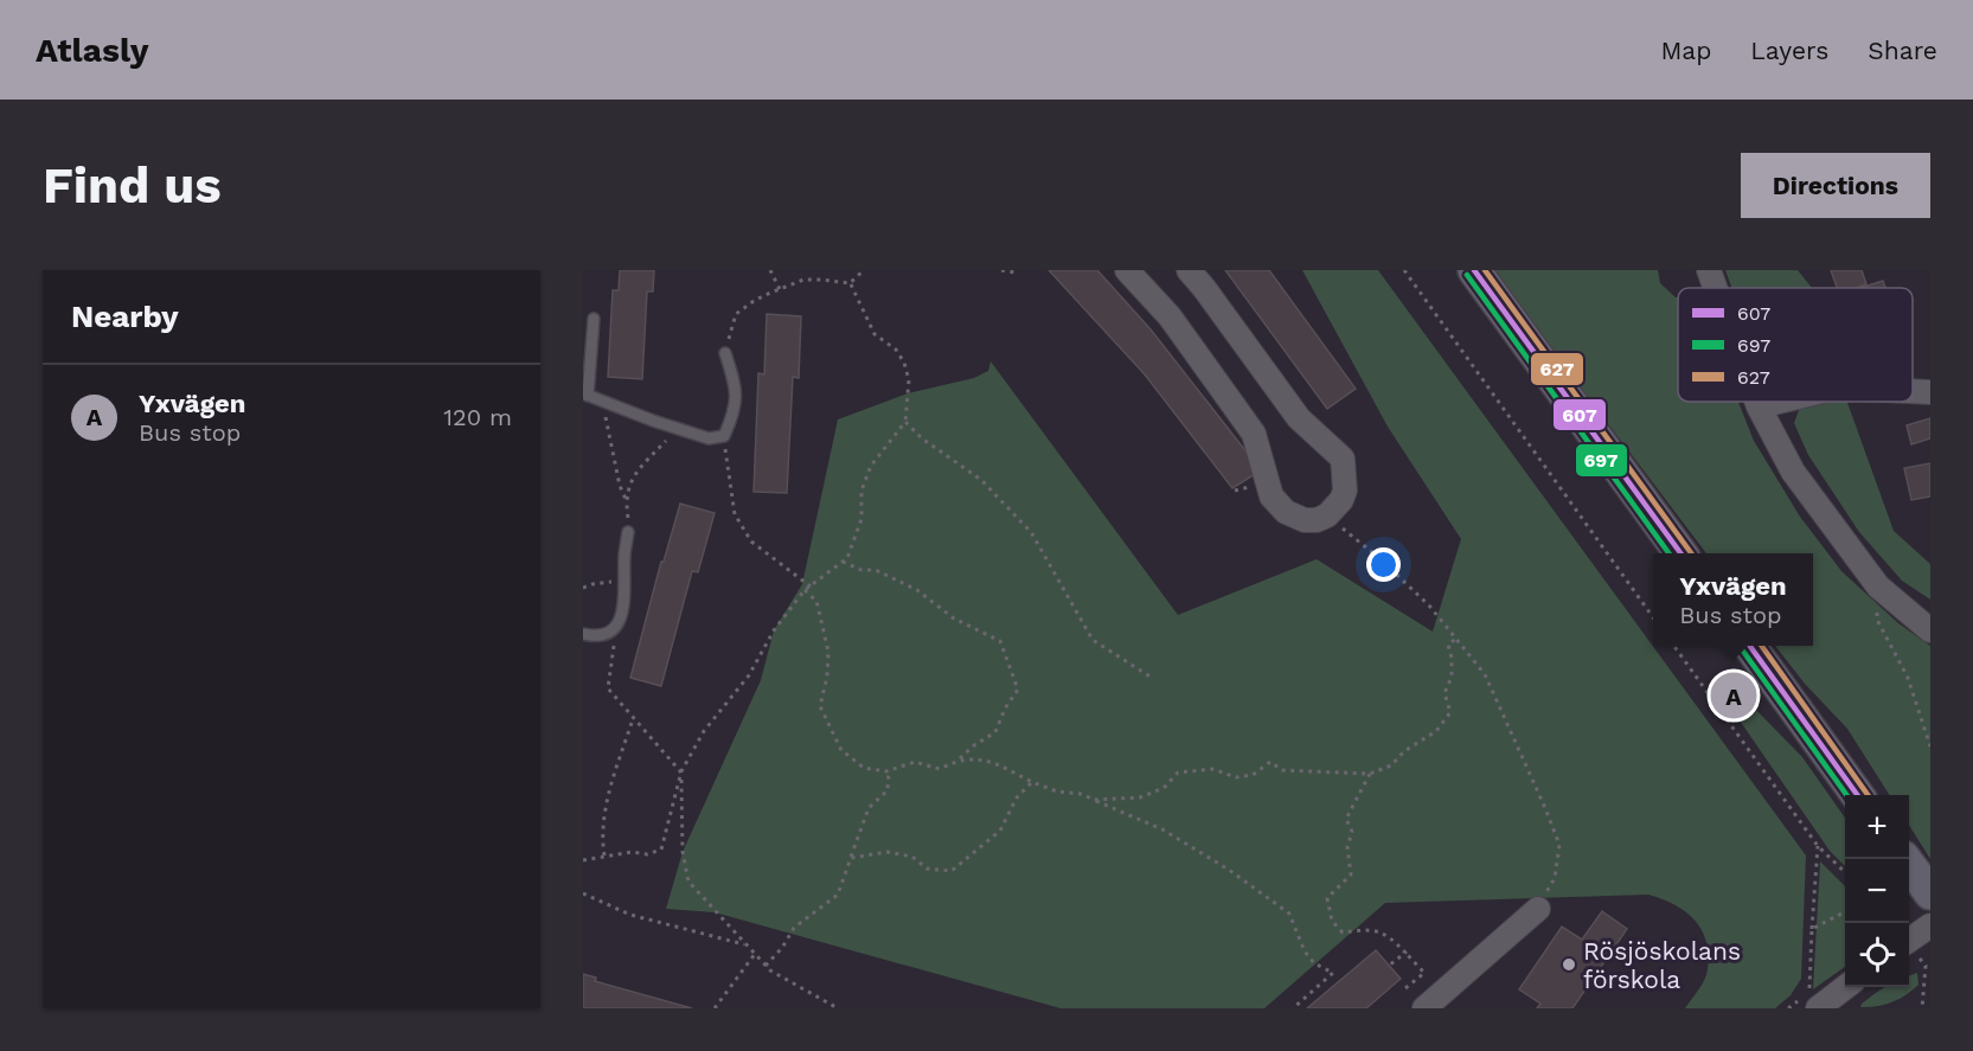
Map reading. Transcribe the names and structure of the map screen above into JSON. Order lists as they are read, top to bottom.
{
  "places": ["Rösjöskolans förskola"],
  "lines": ["transit line 607", "transit line 627", "transit line 697"],
  "legend": ["607", "697", "627"],
  "page": {
    "header": "Atlasly",
    "nav": ["Map", "Layers", "Share"],
    "buttons": "Directions",
    "title": "Find us",
    "heading": "Nearby",
    "list": [
      {
        "mark": "A",
        "name": "Yxvägen",
        "note": "Bus stop",
        "value": "120 m"
      }
    ],
    "popup": ["Yxvägen", "Bus stop"],
    "pins": "A",
    "map_buttons": ["+", "−"]
  }
}
